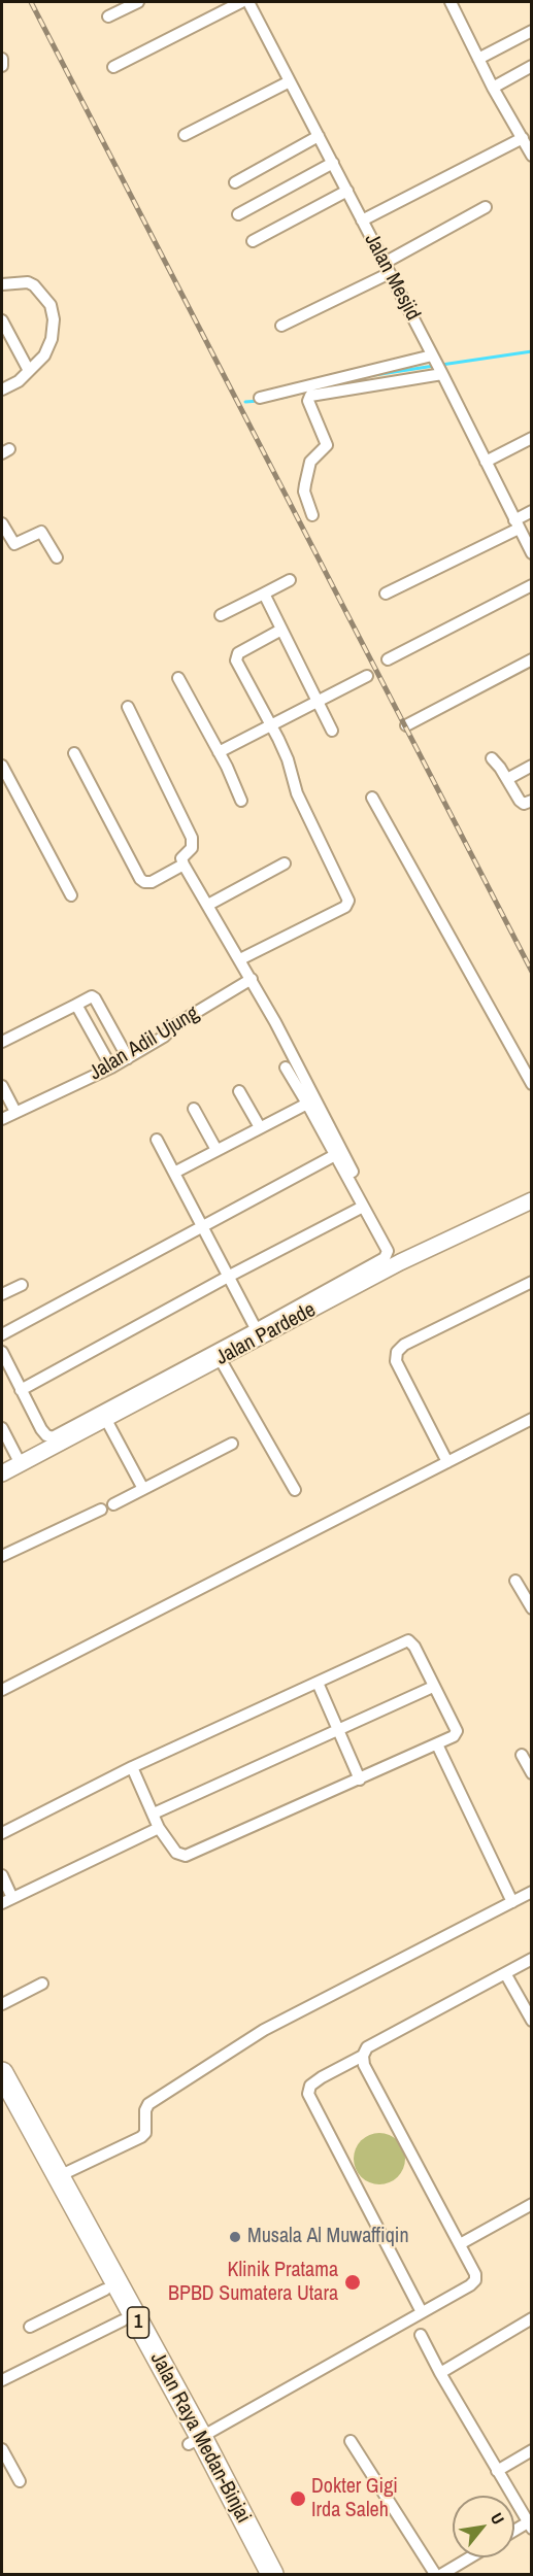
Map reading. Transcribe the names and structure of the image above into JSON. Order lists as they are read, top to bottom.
{
  "streets": {
    "highway": ["1", "Jalan Raya Medan-Binjai"],
    "street": ["Jalan Mesjid", "Jalan Adil Ujung", "Jalan Pardede"]
  },
  "places": ["Musala Al Muwaffiqin", "Klinik Pratama BPBD Sumatera Utara", "Dokter Gigi Irda Saleh"],
  "north": "top right"
}
